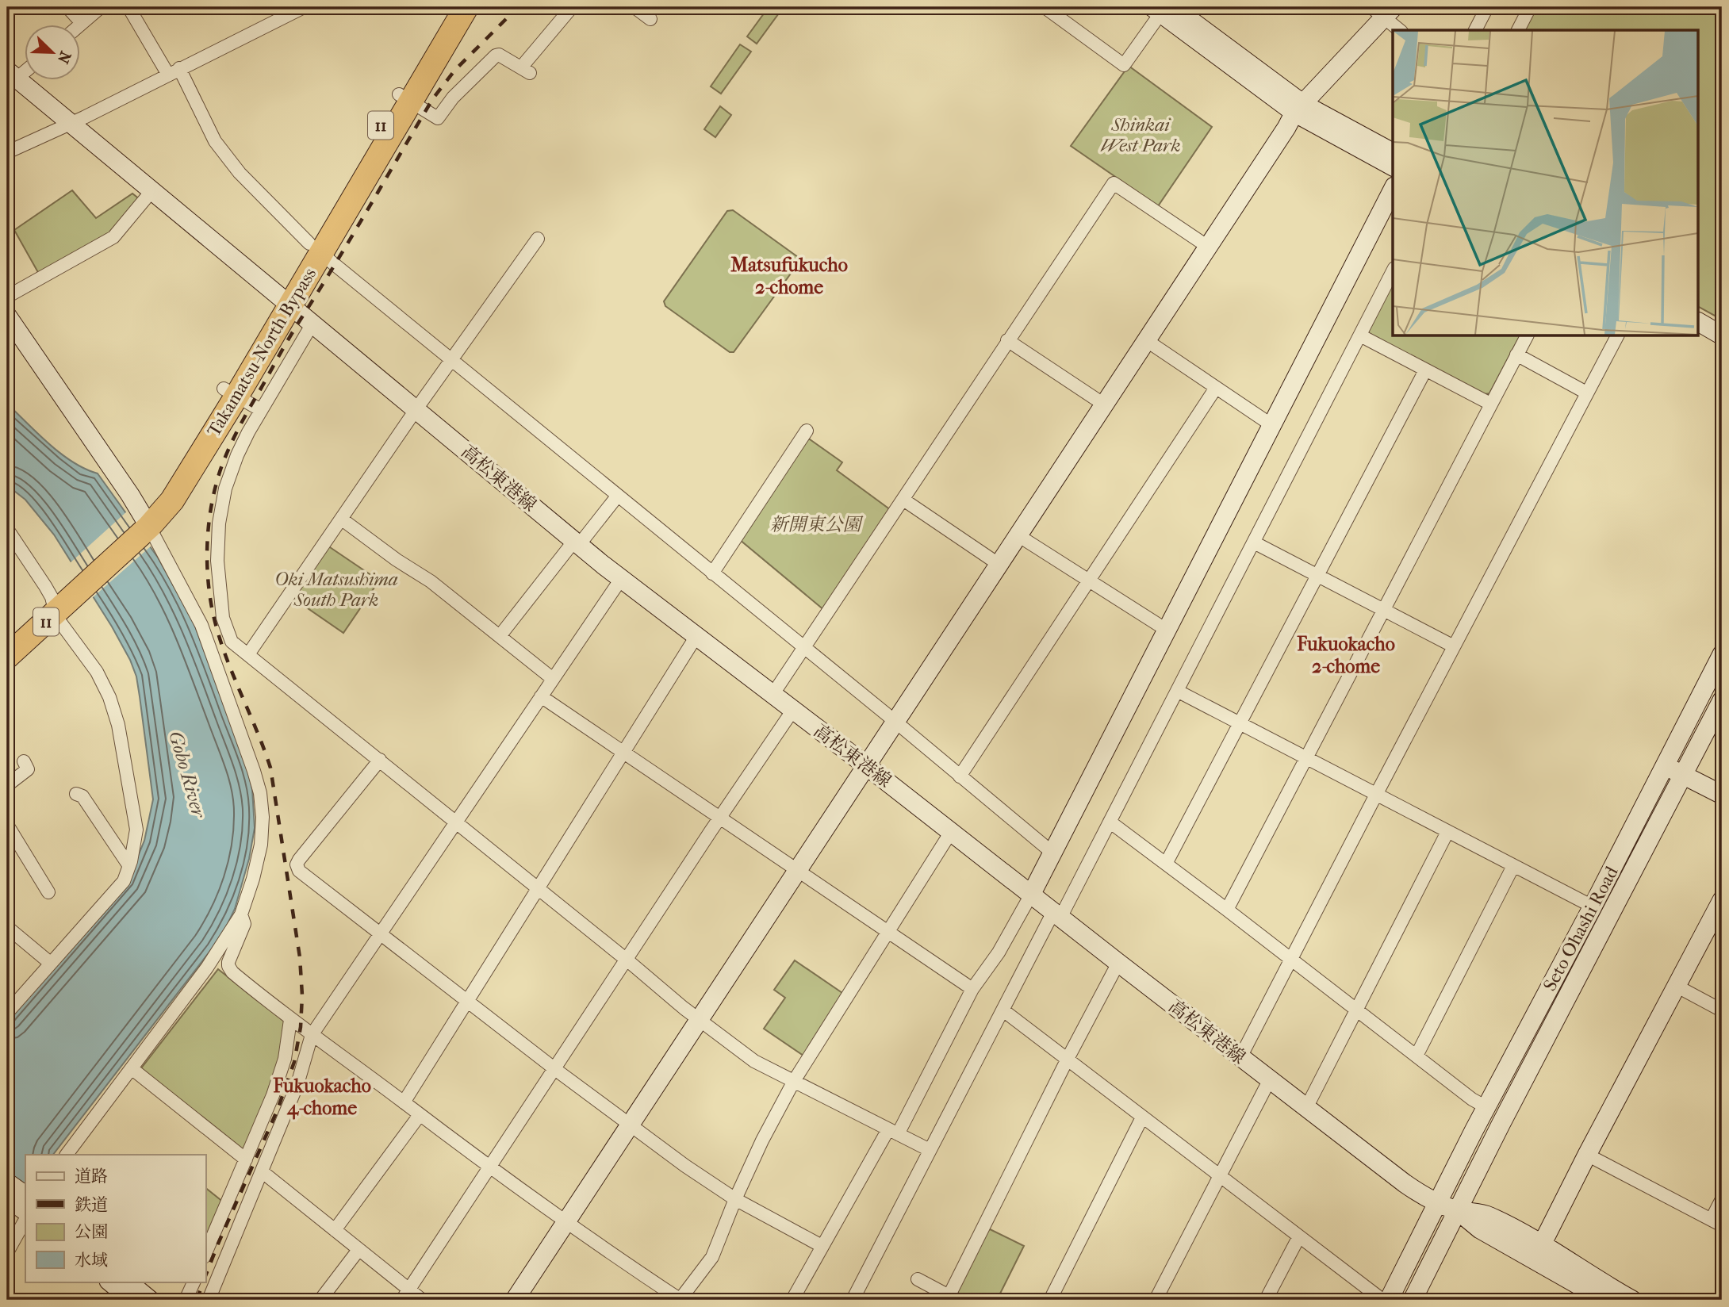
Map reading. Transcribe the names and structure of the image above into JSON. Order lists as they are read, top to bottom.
{
  "streets": {
    "highway": ["11", "Takamatsu-North Bypass"],
    "street": ["高松東港線", "Seto Ohashi Road"]
  },
  "crossings": [
    ["Takamatsu-North Bypass", "高松東港線"],
    ["高松東港線", "Seto Ohashi Road"]
  ],
  "districts": ["Matsufukucho 2-chome", "Fukuokacho 2-chome", "Fukuokacho 4-chome"],
  "water": ["Gobo River"],
  "parks": ["Shinkai West Park", "新開東公園", "Oki Matsushima South Park"],
  "legend": [
    "道路",
    "鉄道",
    "公園",
    "水域"
  ],
  "north": "bottom right"
}
